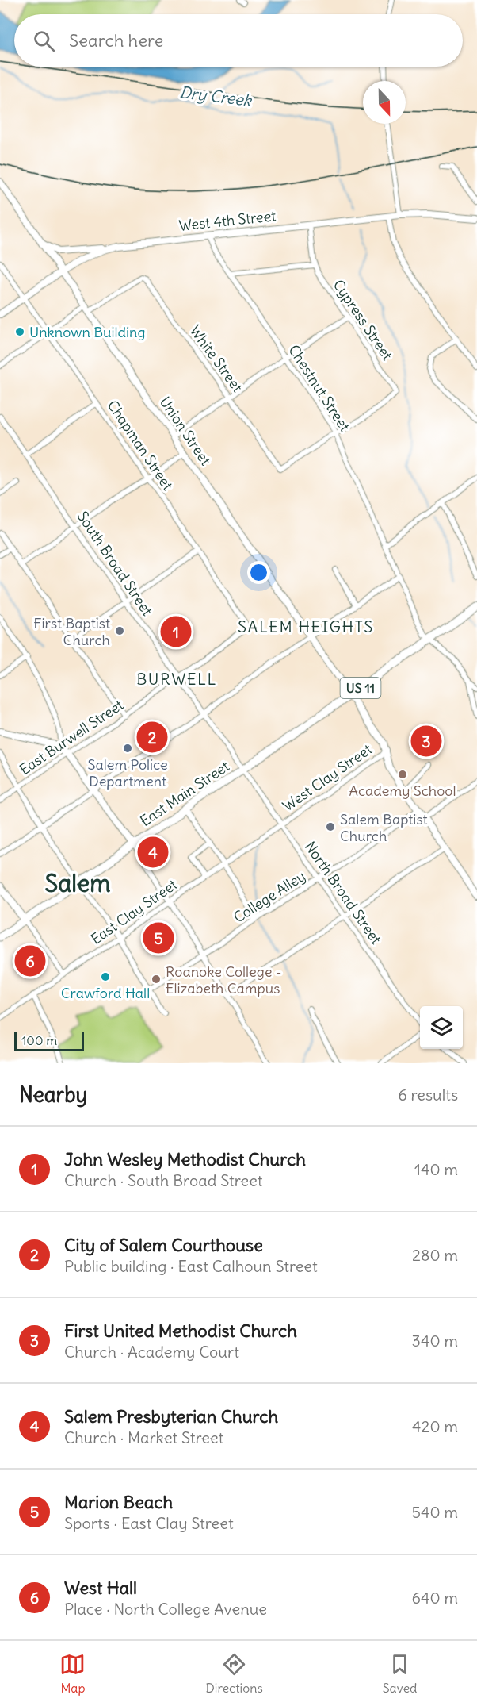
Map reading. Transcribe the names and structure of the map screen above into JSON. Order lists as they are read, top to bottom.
{
  "streets": {
    "main road": ["West 4th Street", "US 11", "East Main Street"],
    "street": [
      "Cypress Street",
      "White Street",
      "Chestnut Street",
      "Union Street",
      "Chapman Street",
      "South Broad Street",
      "East Burwell Street",
      "West Clay Street",
      "North Broad Street",
      "College Alley",
      "East Clay Street"
    ]
  },
  "crossings": [
    ["West 4th Street", "Cypress Street"],
    ["West 4th Street", "Chestnut Street"],
    ["West 4th Street", "Union Street"],
    ["West 4th Street", "Chapman Street"],
    ["Cypress Street", "White Street"],
    ["Cypress Street", "Chestnut Street"],
    ["White Street", "Chestnut Street"],
    ["White Street", "Union Street"],
    ["Chestnut Street", "US 11"],
    ["Union Street", "US 11"],
    ["Union Street", "West Clay Street"],
    ["Union Street", "College Alley"],
    ["Chapman Street", "East Burwell Street"],
    ["South Broad Street", "US 11"],
    ["South Broad Street", "East Burwell Street"],
    ["South Broad Street", "East Main Street"],
    ["South Broad Street", "North Broad Street"],
    ["US 11", "East Main Street"],
    ["US 11", "North Broad Street"],
    ["West Clay Street", "North Broad Street"],
    ["West Clay Street", "East Clay Street"],
    ["East Main Street", "North Broad Street"],
    ["North Broad Street", "College Alley"],
    ["North Broad Street", "East Clay Street"]
  ],
  "districts": ["SALEM HEIGHTS", "BURWELL", "Salem"],
  "water": ["Dry Creek"],
  "places": [
    "Unknown Building",
    "First Baptist Church",
    "Salem Police Department",
    "Academy School",
    "Salem Baptist Church",
    "Crawford Hall",
    "Roanoke College - Elizabeth Campus"
  ],
  "scale_bar": "100 m",
  "north": "bottom",
  "page": {
    "search": "Search here",
    "pins": [
      "1",
      "2",
      "3",
      "4",
      "5",
      "6"
    ],
    "scale": "100 m",
    "heading": ["Nearby", "6 results"],
    "list": [
      {
        "mark": "1",
        "name": "John Wesley Methodist Church",
        "note": "Church · South Broad Street",
        "value": "140 m"
      },
      {
        "mark": "2",
        "name": "City of Salem Courthouse",
        "note": "Public building · East Calhoun Street",
        "value": "280 m"
      },
      {
        "mark": "3",
        "name": "First United Methodist Church",
        "note": "Church · Academy Court",
        "value": "340 m"
      },
      {
        "mark": "4",
        "name": "Salem Presbyterian Church",
        "note": "Church · Market Street",
        "value": "420 m"
      },
      {
        "mark": "5",
        "name": "Marion Beach",
        "note": "Sports · East Clay Street",
        "value": "540 m"
      },
      {
        "mark": "6",
        "name": "West Hall",
        "note": "Place · North College Avenue",
        "value": "640 m"
      }
    ],
    "nav": ["Map", "Directions", "Saved"]
  }
}
